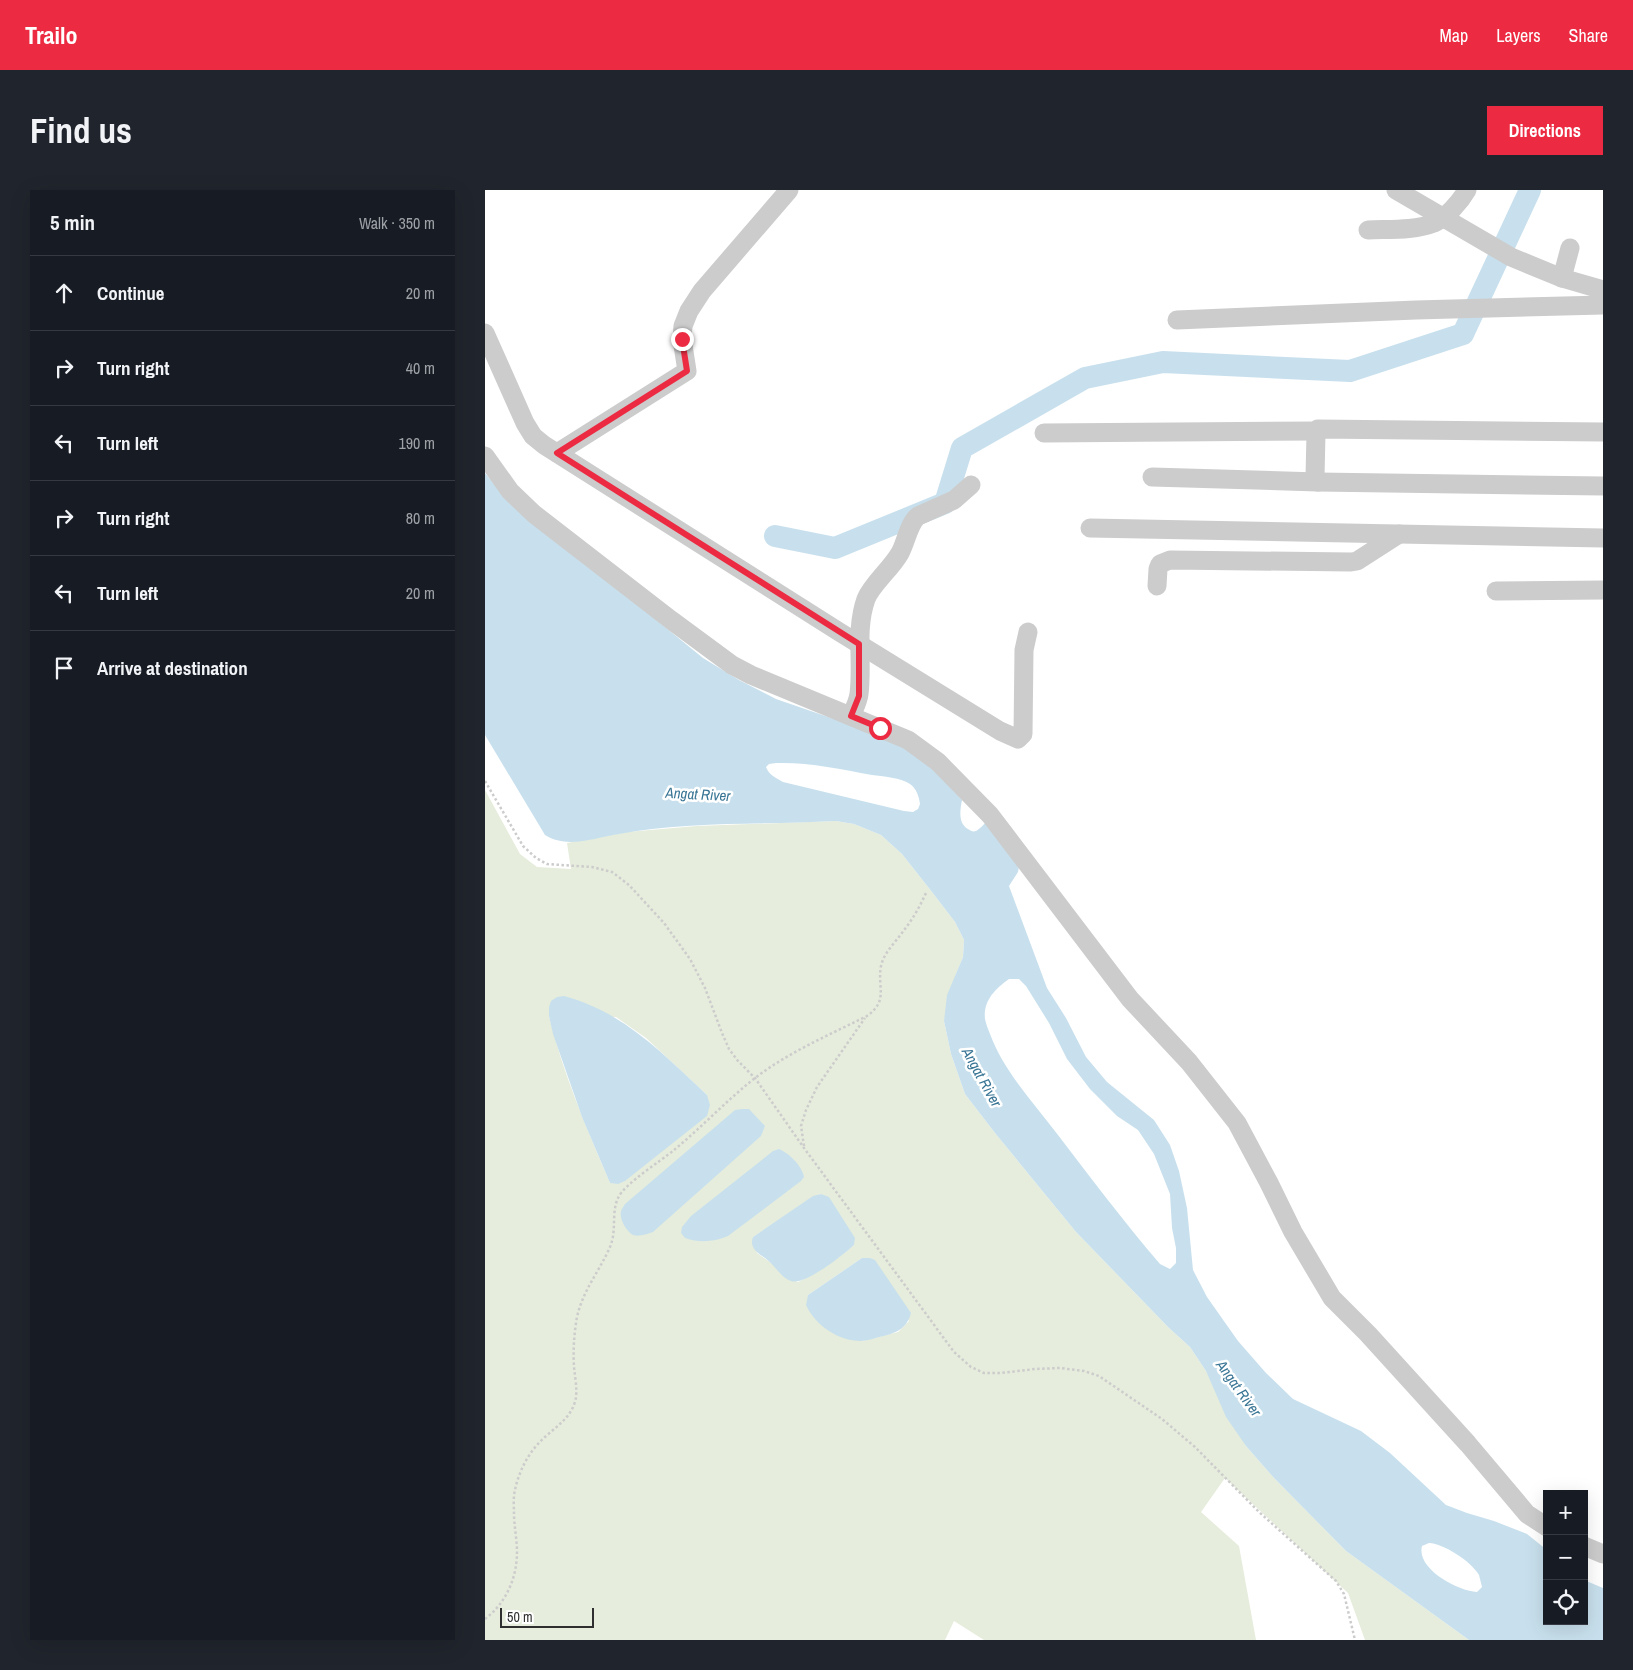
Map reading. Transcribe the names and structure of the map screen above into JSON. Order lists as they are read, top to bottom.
{
  "water": ["Angat River"],
  "scale_bar": "50 m",
  "page": {
    "header": "Trailo",
    "nav": ["Map", "Layers", "Share"],
    "buttons": "Directions",
    "title": "Find us",
    "heading": ["5 min", "Walk · 350 m"],
    "list": [
      ["Continue", "20 m"],
      ["Turn right", "40 m"],
      ["Turn left", "190 m"],
      ["Turn right", "80 m"],
      ["Turn left", "20 m"],
      "Arrive at destination"
    ],
    "map_buttons": ["+", "−"],
    "scale": "50 m"
  }
}
